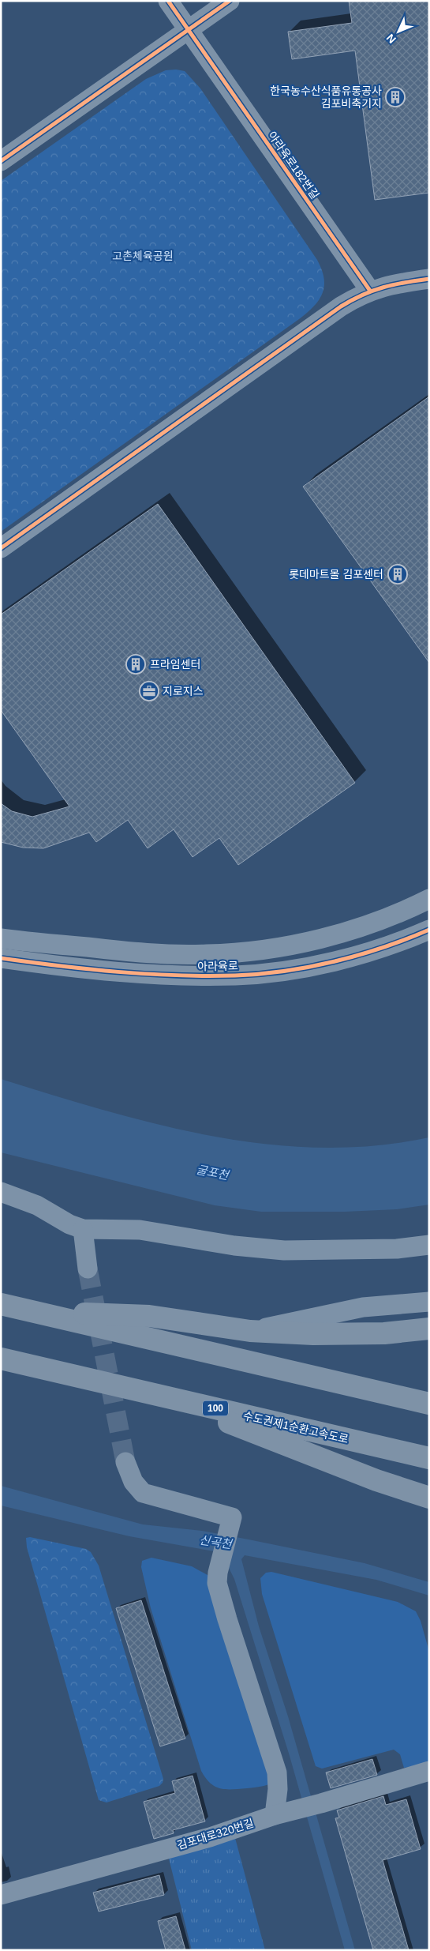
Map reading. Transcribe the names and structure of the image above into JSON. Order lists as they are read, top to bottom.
{
  "streets": {
    "highway": ["100", "수도권제1순환고속도로"],
    "street": ["아라육로182번길", "아라육로", "김포대로320번길"]
  },
  "water": ["굴포천", "신곡천"],
  "parks": ["고촌체육공원"],
  "places": {
    "building": ["한국농수산식품유통공사 김포비축기지", "롯데마트몰 김포센터", "프라임센터"],
    "office": ["지로지스"]
  },
  "north": "bottom left"
}
